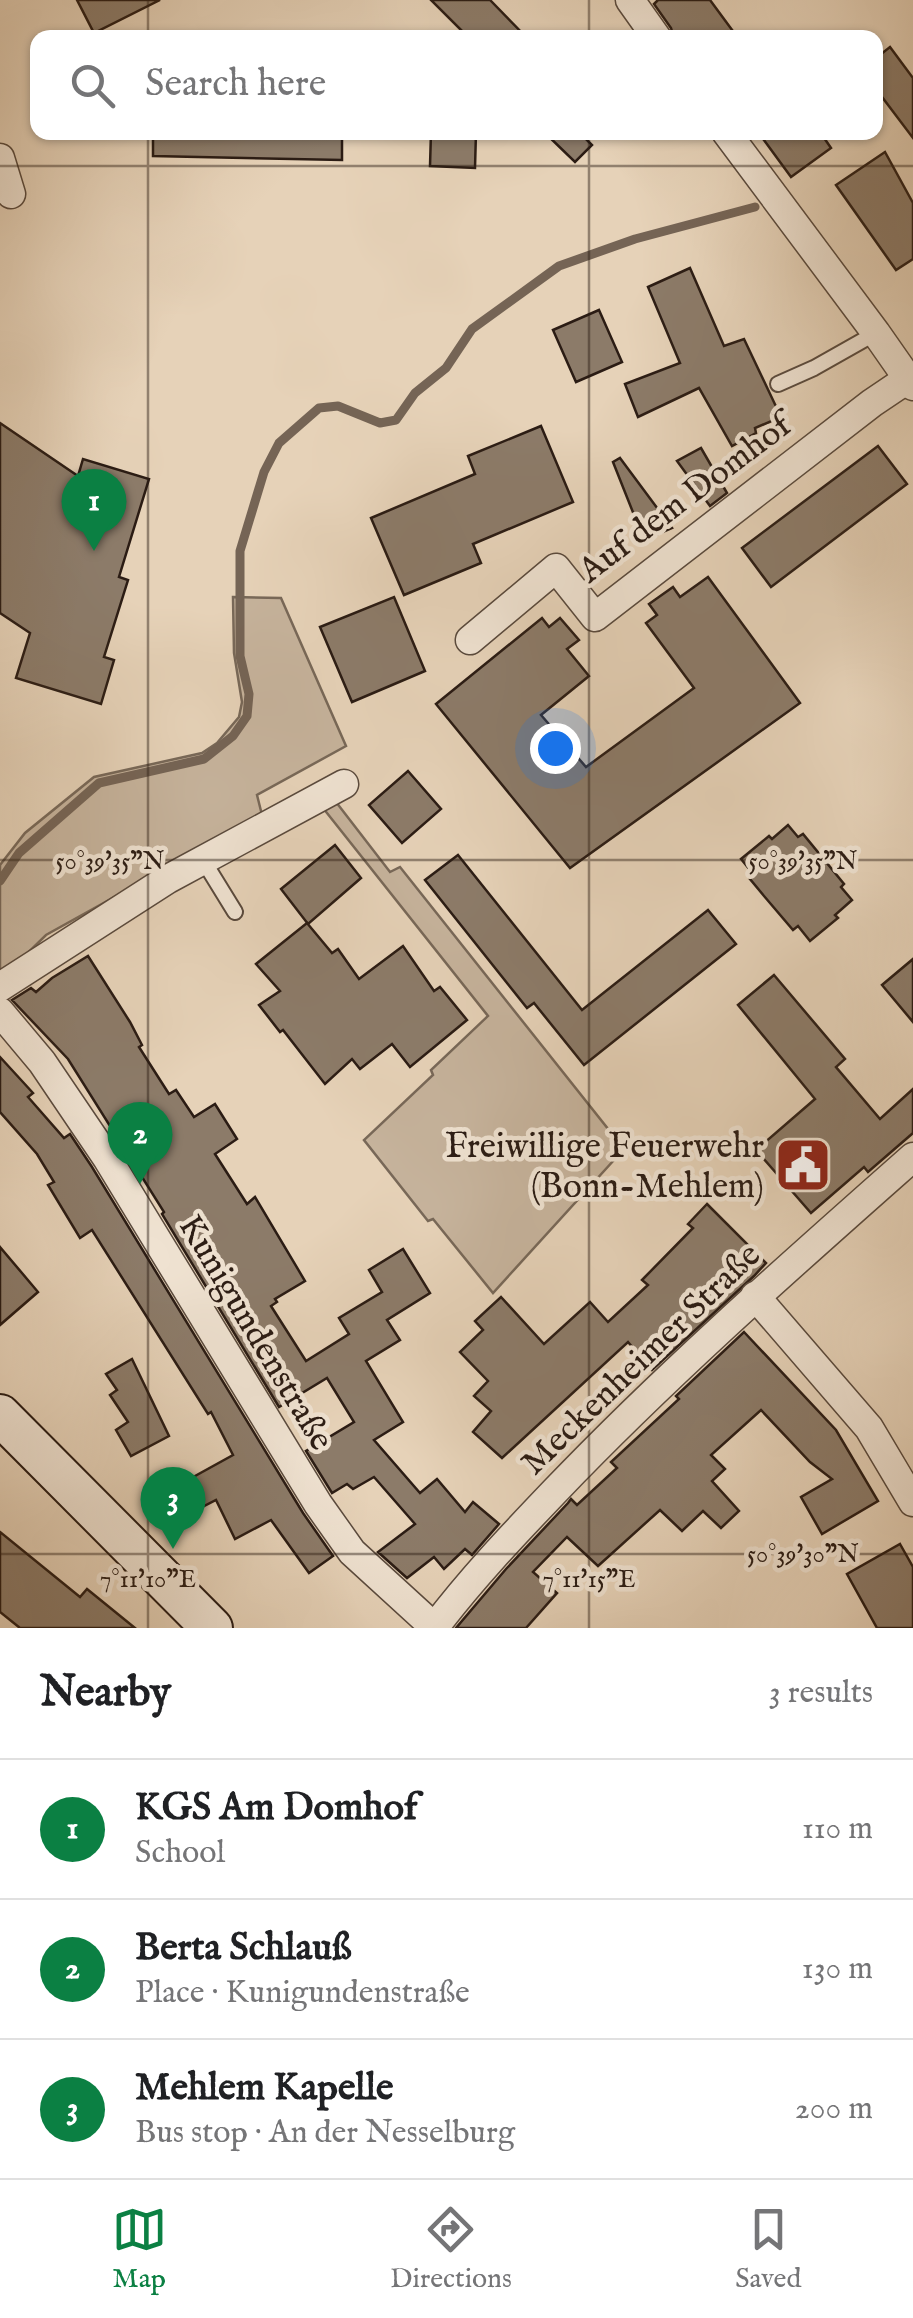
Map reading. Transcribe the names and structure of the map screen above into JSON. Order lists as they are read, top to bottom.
{
  "streets": {
    "street": ["Auf dem Domhof", "Kunigundenstraße", "Meckenheimer Straße"]
  },
  "crossings": [
    ["Kunigundenstraße", "Meckenheimer Straße"]
  ],
  "places": {
    "public building": ["Freiwillige Feuerwehr (Bonn-Mehlem)"]
  },
  "page": {
    "search": "Search here",
    "pins": ["1", "2", "3"],
    "heading": ["Nearby", "3 results"],
    "list": [
      {
        "mark": "1",
        "name": "KGS Am Domhof",
        "note": "School",
        "value": "110 m"
      },
      {
        "mark": "2",
        "name": "Berta Schlauß",
        "note": "Place · Kunigundenstraße",
        "value": "130 m"
      },
      {
        "mark": "3",
        "name": "Mehlem Kapelle",
        "note": "Bus stop · An der Nesselburg",
        "value": "200 m"
      }
    ],
    "nav": ["Map", "Directions", "Saved"]
  },
  "coordinates": [
    "50°39'35\"N",
    "50°39'30\"N",
    "7°11'10\"E",
    "7°11'15\"E"
  ]
}
